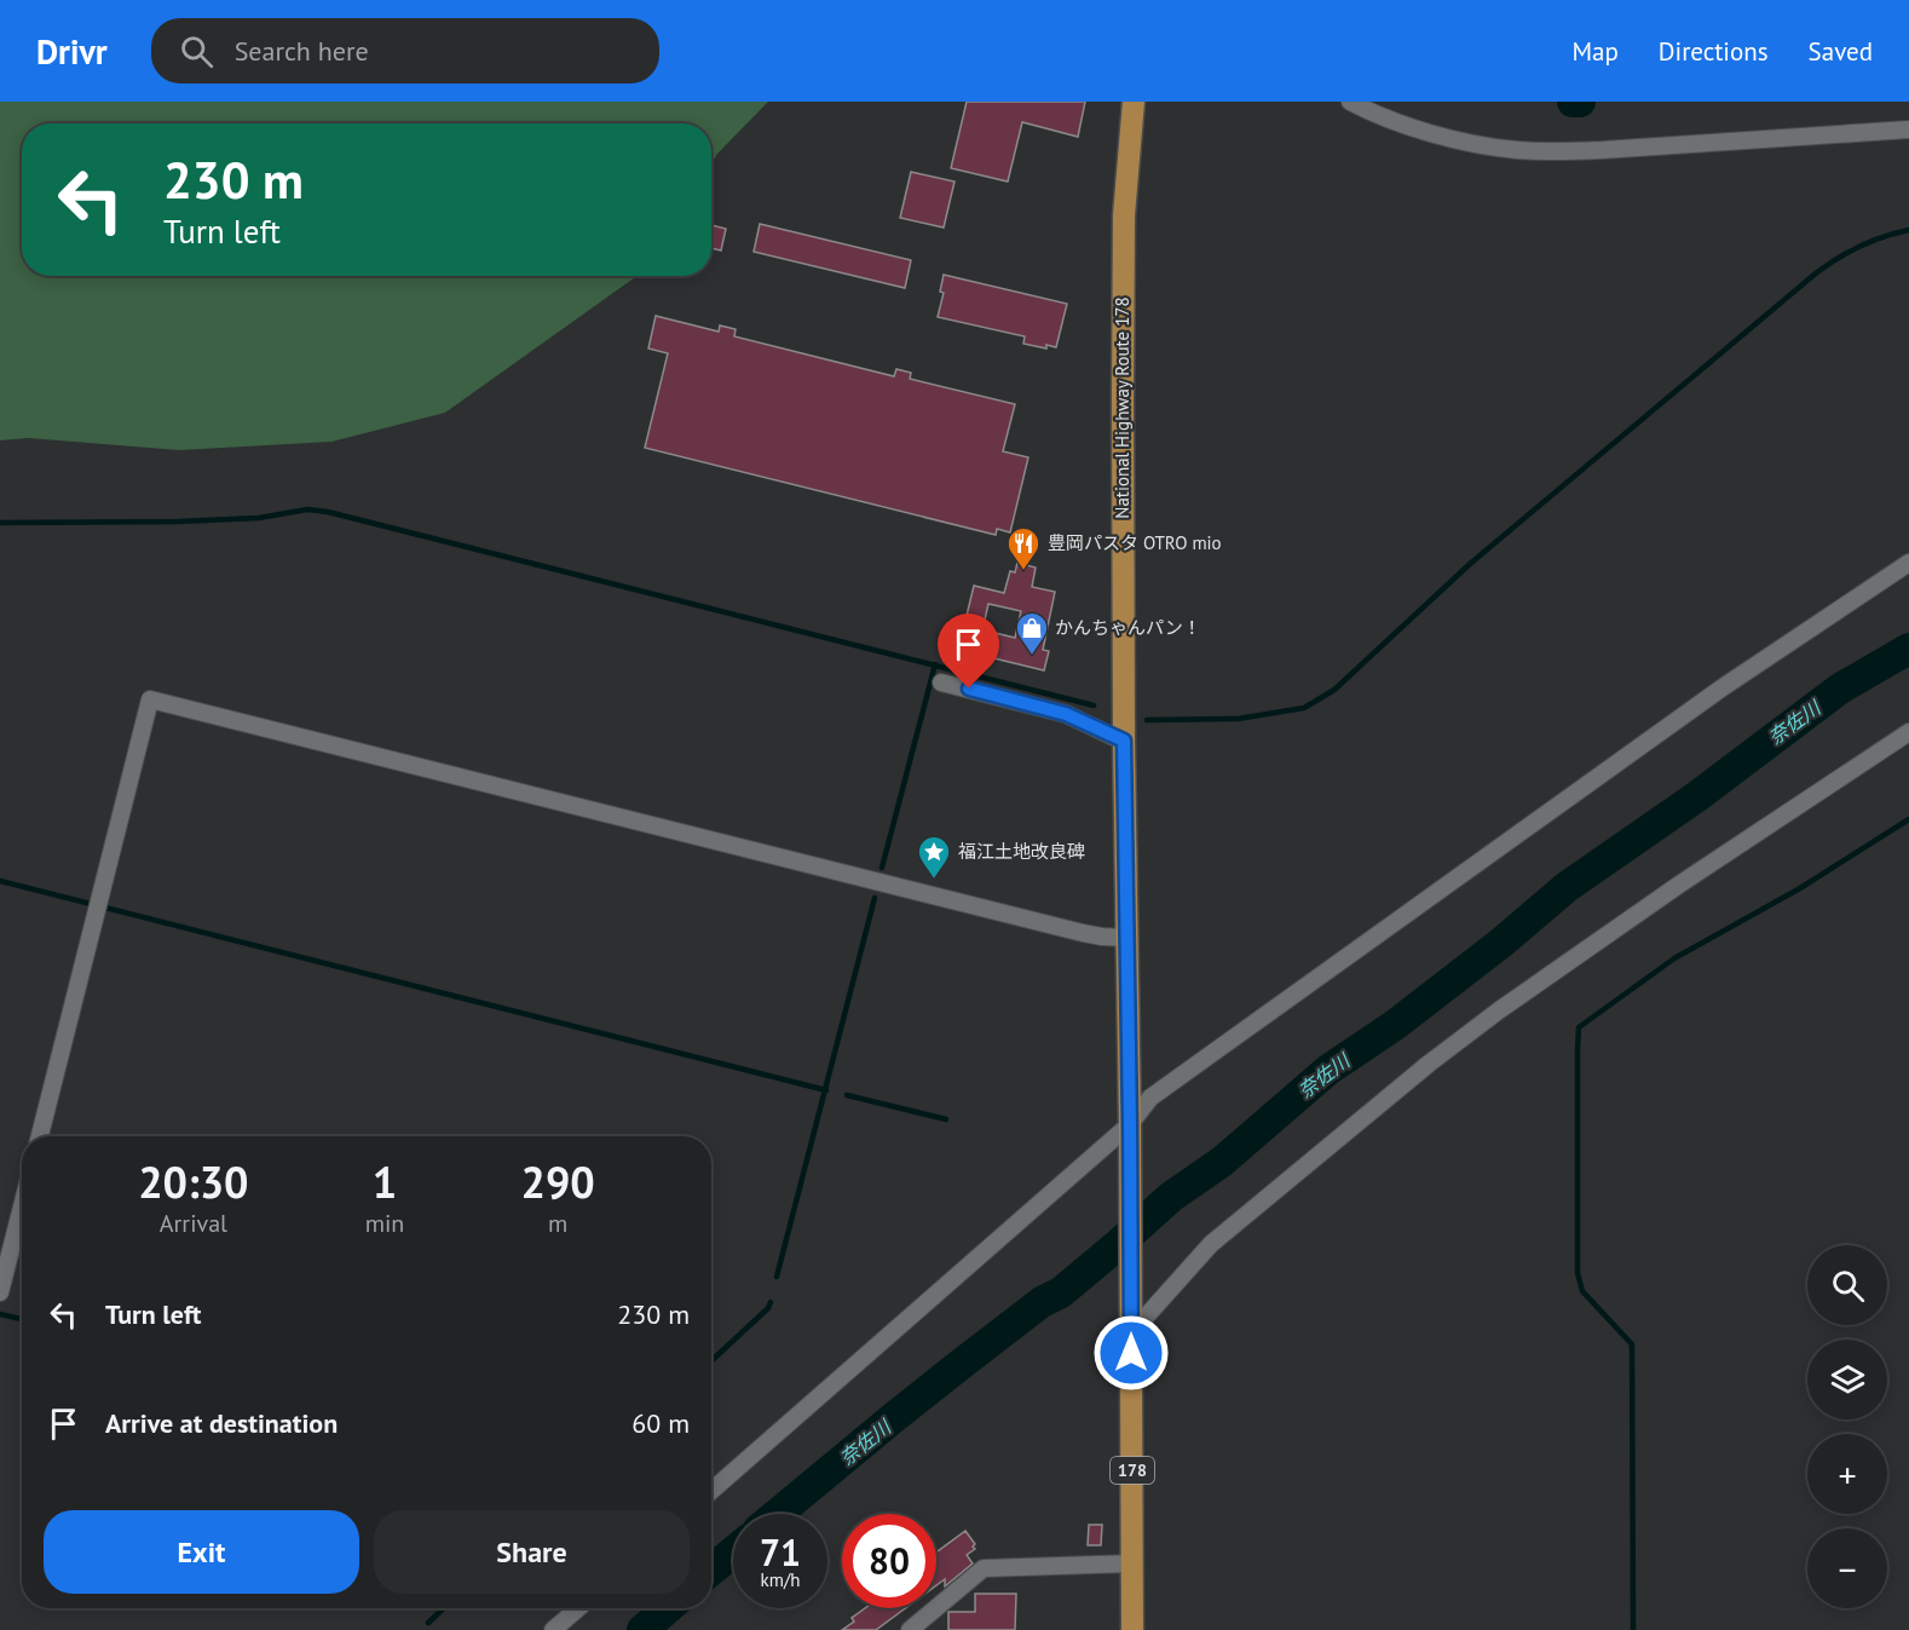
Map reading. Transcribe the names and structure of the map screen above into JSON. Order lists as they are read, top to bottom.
{
  "streets": {
    "highway": ["National Highway Route 178", "178"]
  },
  "water": ["奈佐川"],
  "places": {
    "restaurant": ["豊岡パスタ OTRO mio"],
    "shop": ["かんちゃんパン！"],
    "place": ["福江土地改良碑"]
  },
  "page": {
    "header": "Drivr",
    "search": "Search here",
    "nav": ["Map", "Directions", "Saved"],
    "turn": ["230 m", "Turn left"],
    "eta": [
      "20:30",
      "Arrival",
      "1",
      "min",
      "290",
      "m"
    ],
    "map_buttons": ["+", "−"],
    "list": [
      {
        "name": "Turn left",
        "value": "230 m"
      },
      {
        "name": "Arrive at destination",
        "value": "60 m"
      }
    ],
    "buttons": ["Exit", "Share"],
    "speed": "71 km/h",
    "limit": "80"
  }
}
